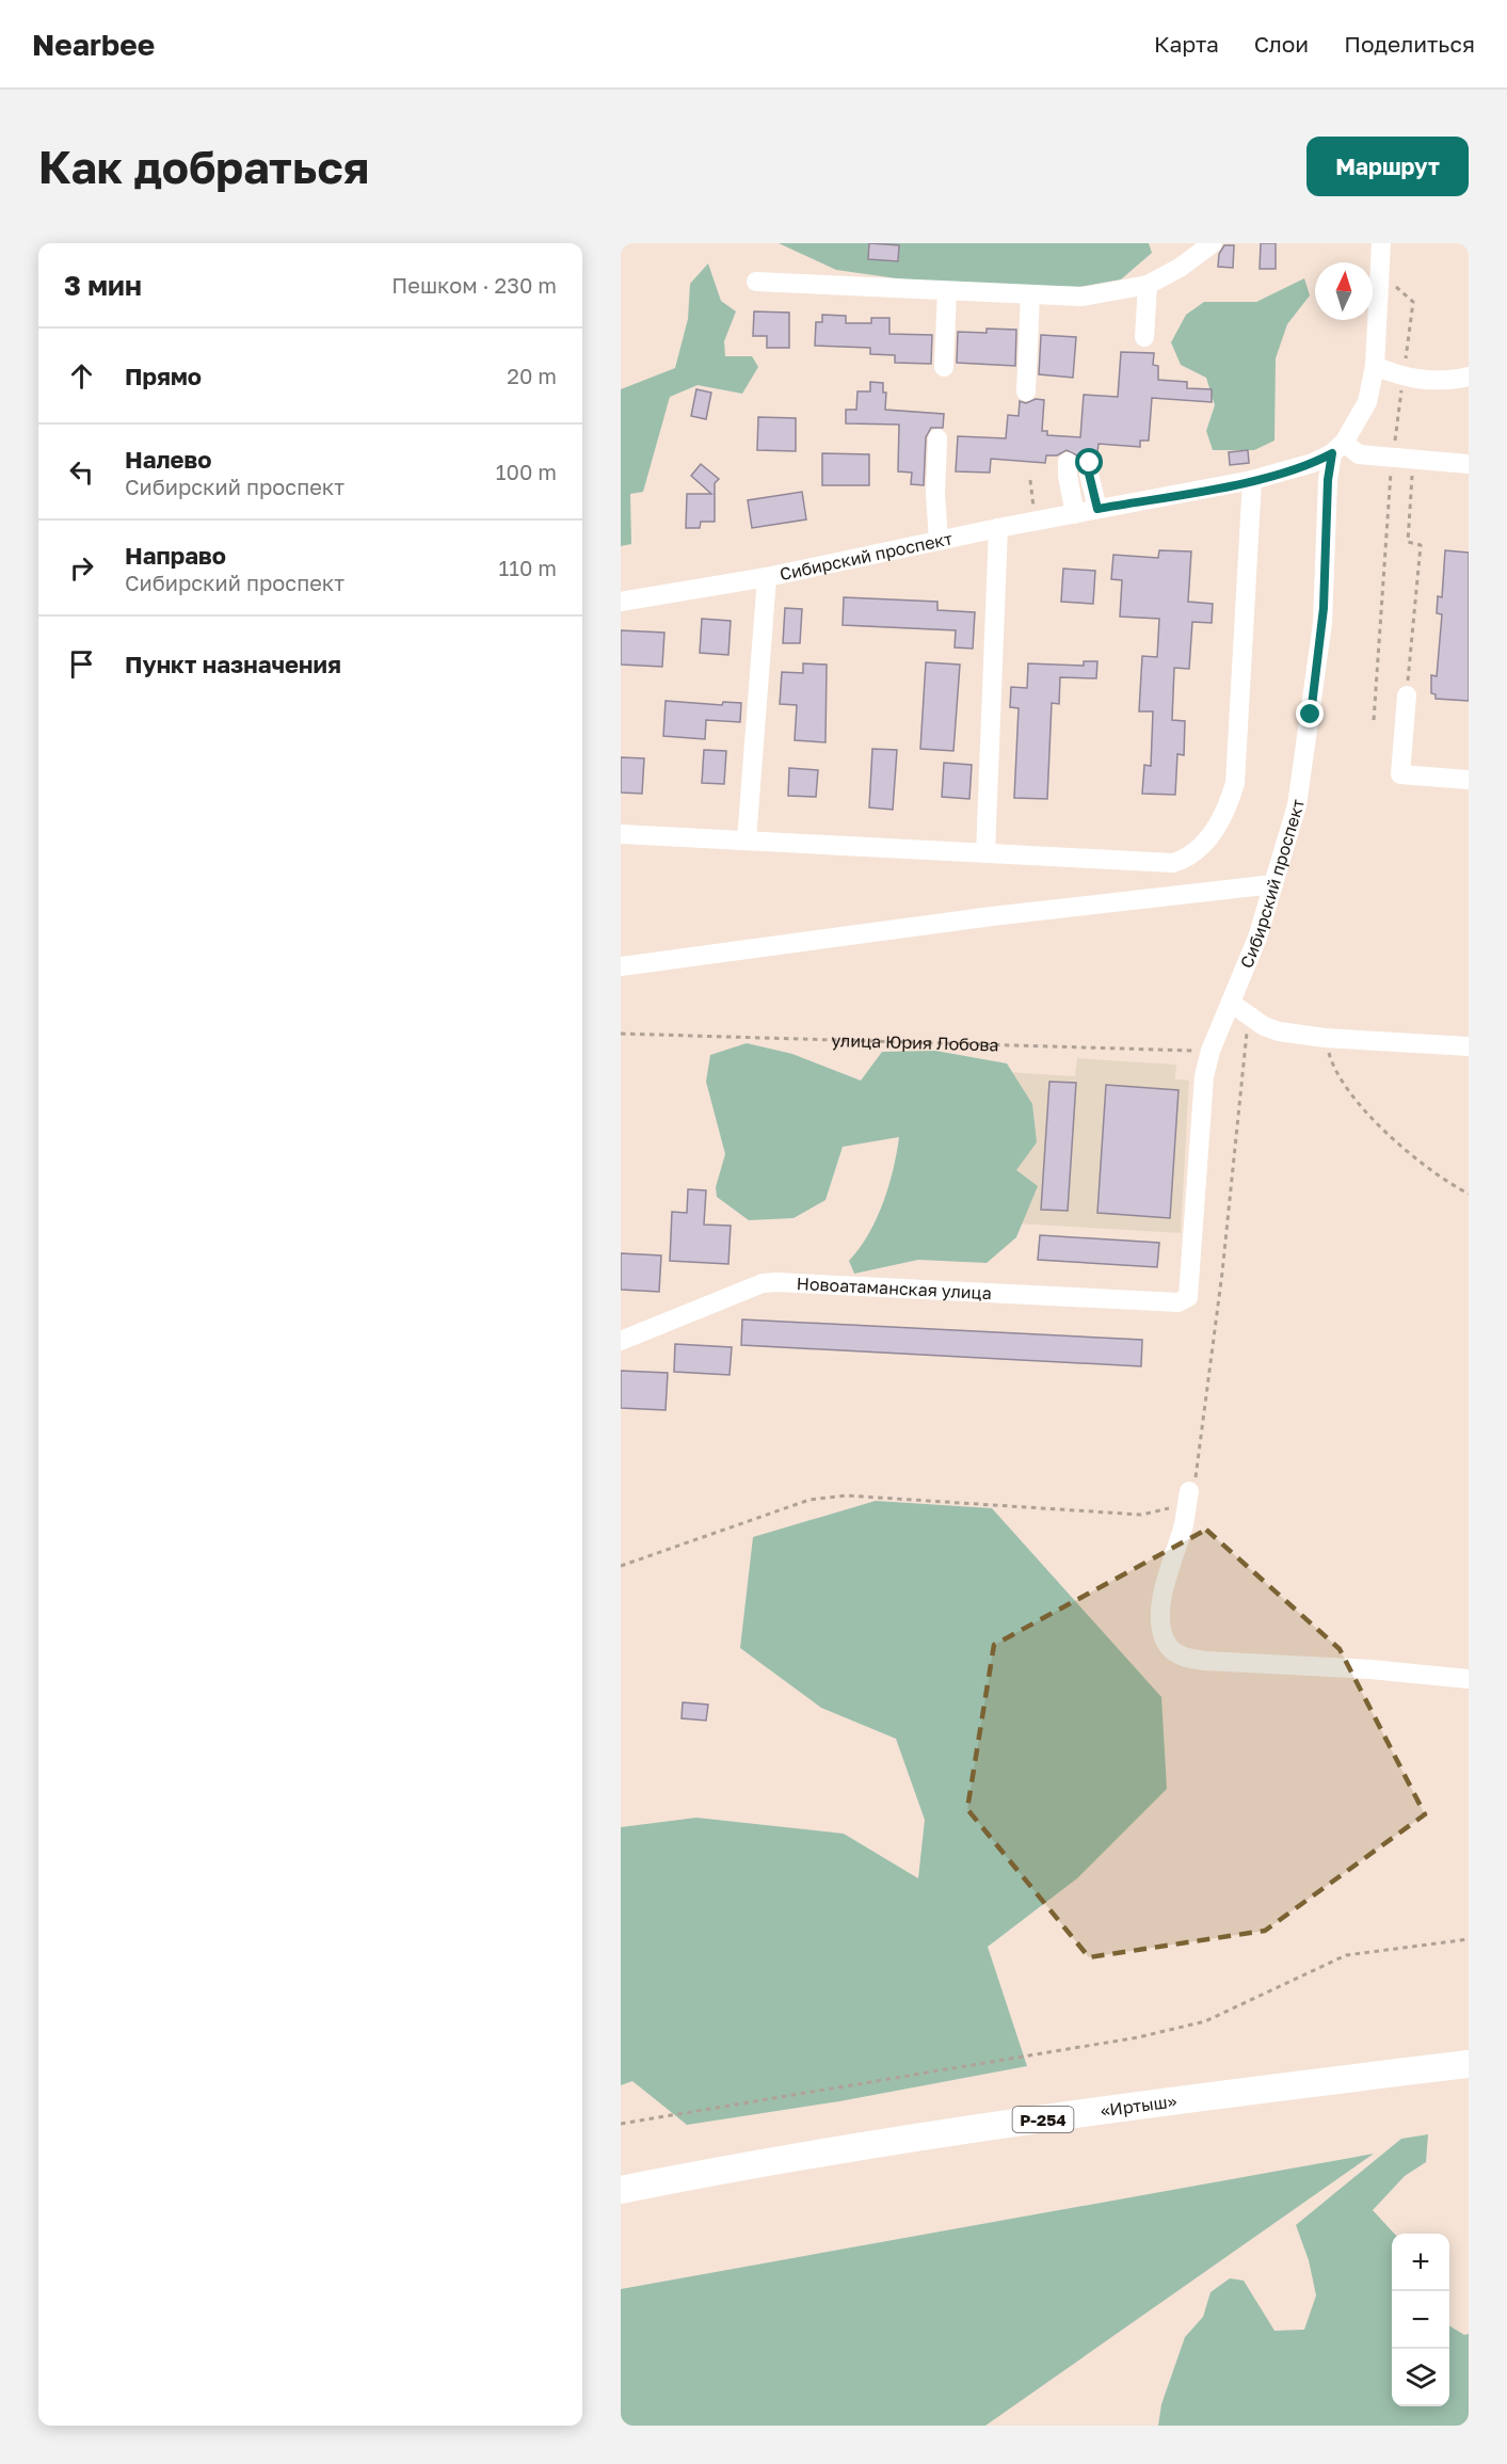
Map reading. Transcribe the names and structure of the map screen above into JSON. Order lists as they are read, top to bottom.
{
  "streets": {
    "highway": ["«Иртыш»", "Р-254"],
    "street": ["Сибирский проспект", "Новоатаманская улица"],
    "path": ["улица Юрия Лобова"]
  },
  "crossings": [
    ["Сибирский проспект", "улица Юрия Лобова"],
    ["Сибирский проспект", "Новоатаманская улица"]
  ],
  "north": "top",
  "page": {
    "header": "Nearbee",
    "nav": ["Карта", "Слои", "Поделиться"],
    "buttons": "Маршрут",
    "title": "Как добраться",
    "heading": ["3 мин", "Пешком · 230 m"],
    "list": [
      ["Прямо", "20 m"],
      ["Налево", "Сибирский проспект", "100 m"],
      ["Направо", "Сибирский проспект", "110 m"],
      "Пункт назначения"
    ],
    "map_buttons": ["+", "−"]
  }
}
